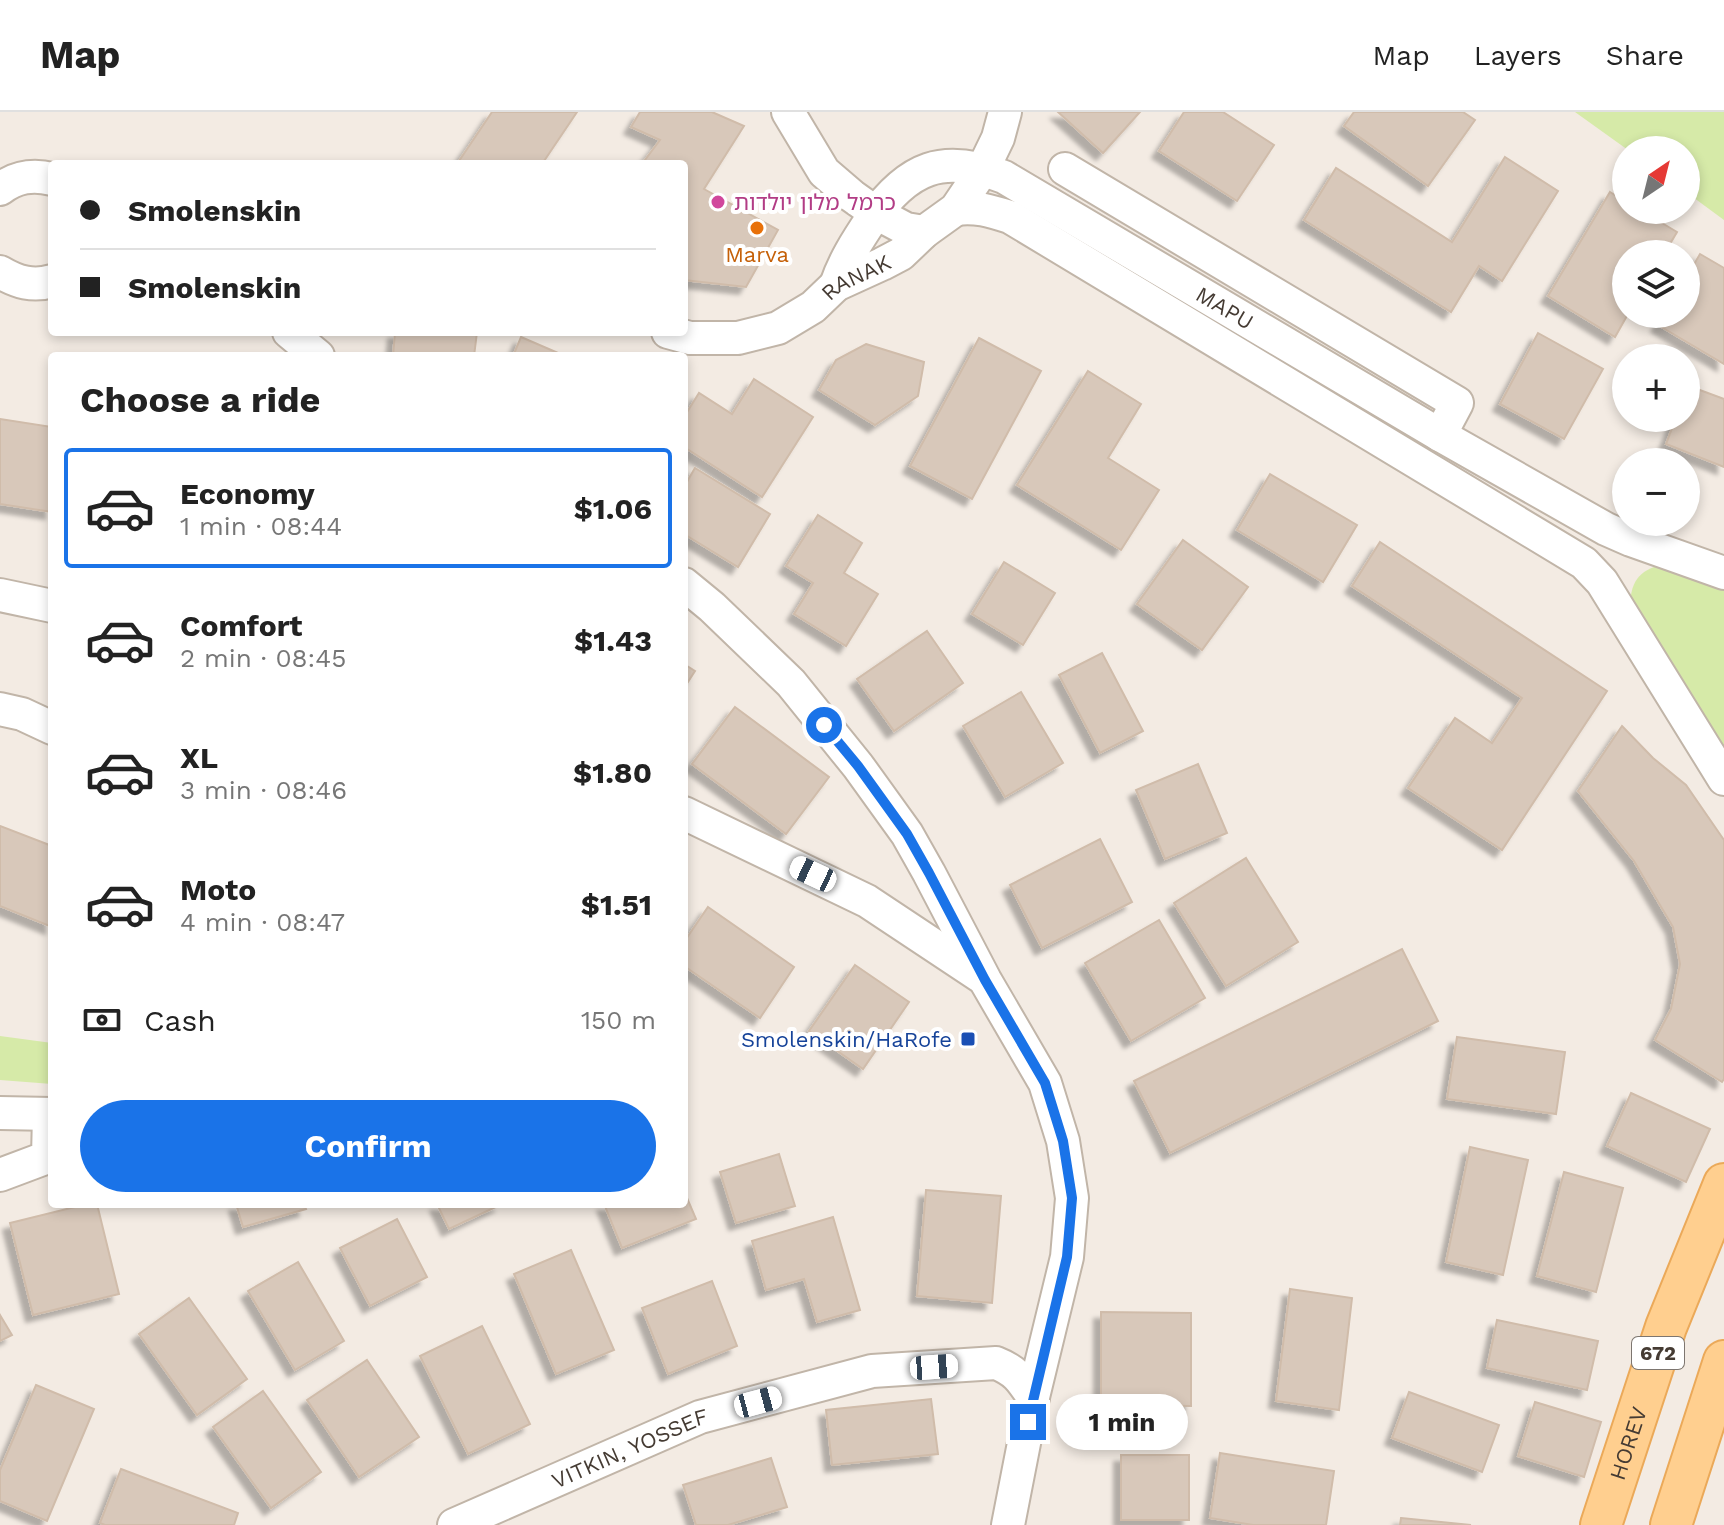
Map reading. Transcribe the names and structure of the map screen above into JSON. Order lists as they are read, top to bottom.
{
  "streets": {
    "main road": ["672", "HOREV"],
    "street": ["RANAK", "MAPU", "VITKIN, YOSSEF"]
  },
  "crossings": [
    ["RANAK", "MAPU"]
  ],
  "places": {
    "other": ["כרמל מלון יולדות", "Marva"],
    "transit": ["Smolenskin/HaRofe"]
  },
  "north": "top right",
  "page": {
    "header": "Map",
    "nav": ["Map", "Layers", "Share"],
    "map_buttons": ["+", "−"],
    "banner": ["Smolenskin", "Smolenskin"],
    "heading": "Choose a ride",
    "list": [
      {
        "name": "Economy",
        "note": "1 min · 08:44",
        "value": "$1.06"
      },
      {
        "name": "Comfort",
        "note": "2 min · 08:45",
        "value": "$1.43"
      },
      {
        "name": "XL",
        "note": "3 min · 08:46",
        "value": "$1.80"
      },
      {
        "name": "Moto",
        "note": "4 min · 08:47",
        "value": "$1.51"
      }
    ],
    "pay": ["Cash", "150 m"],
    "buttons": "Confirm",
    "bubble": "1 min"
  }
}
